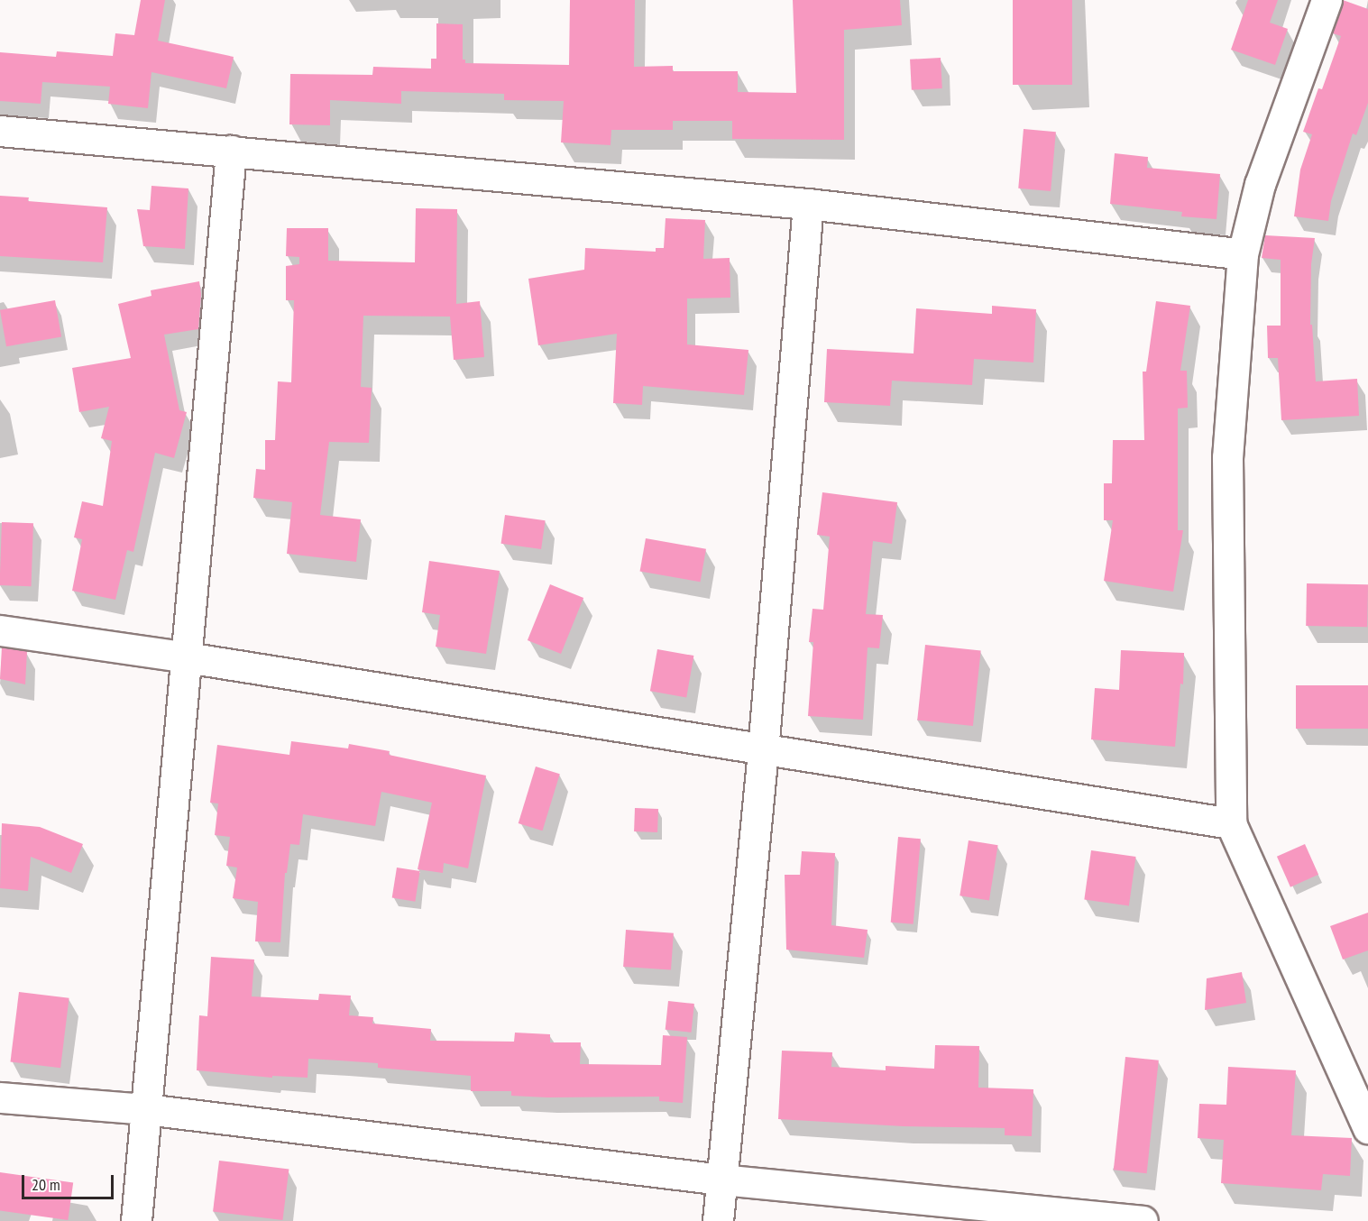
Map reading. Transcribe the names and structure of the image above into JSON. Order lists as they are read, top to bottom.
{
  "scale_bar": "20 m"
}
